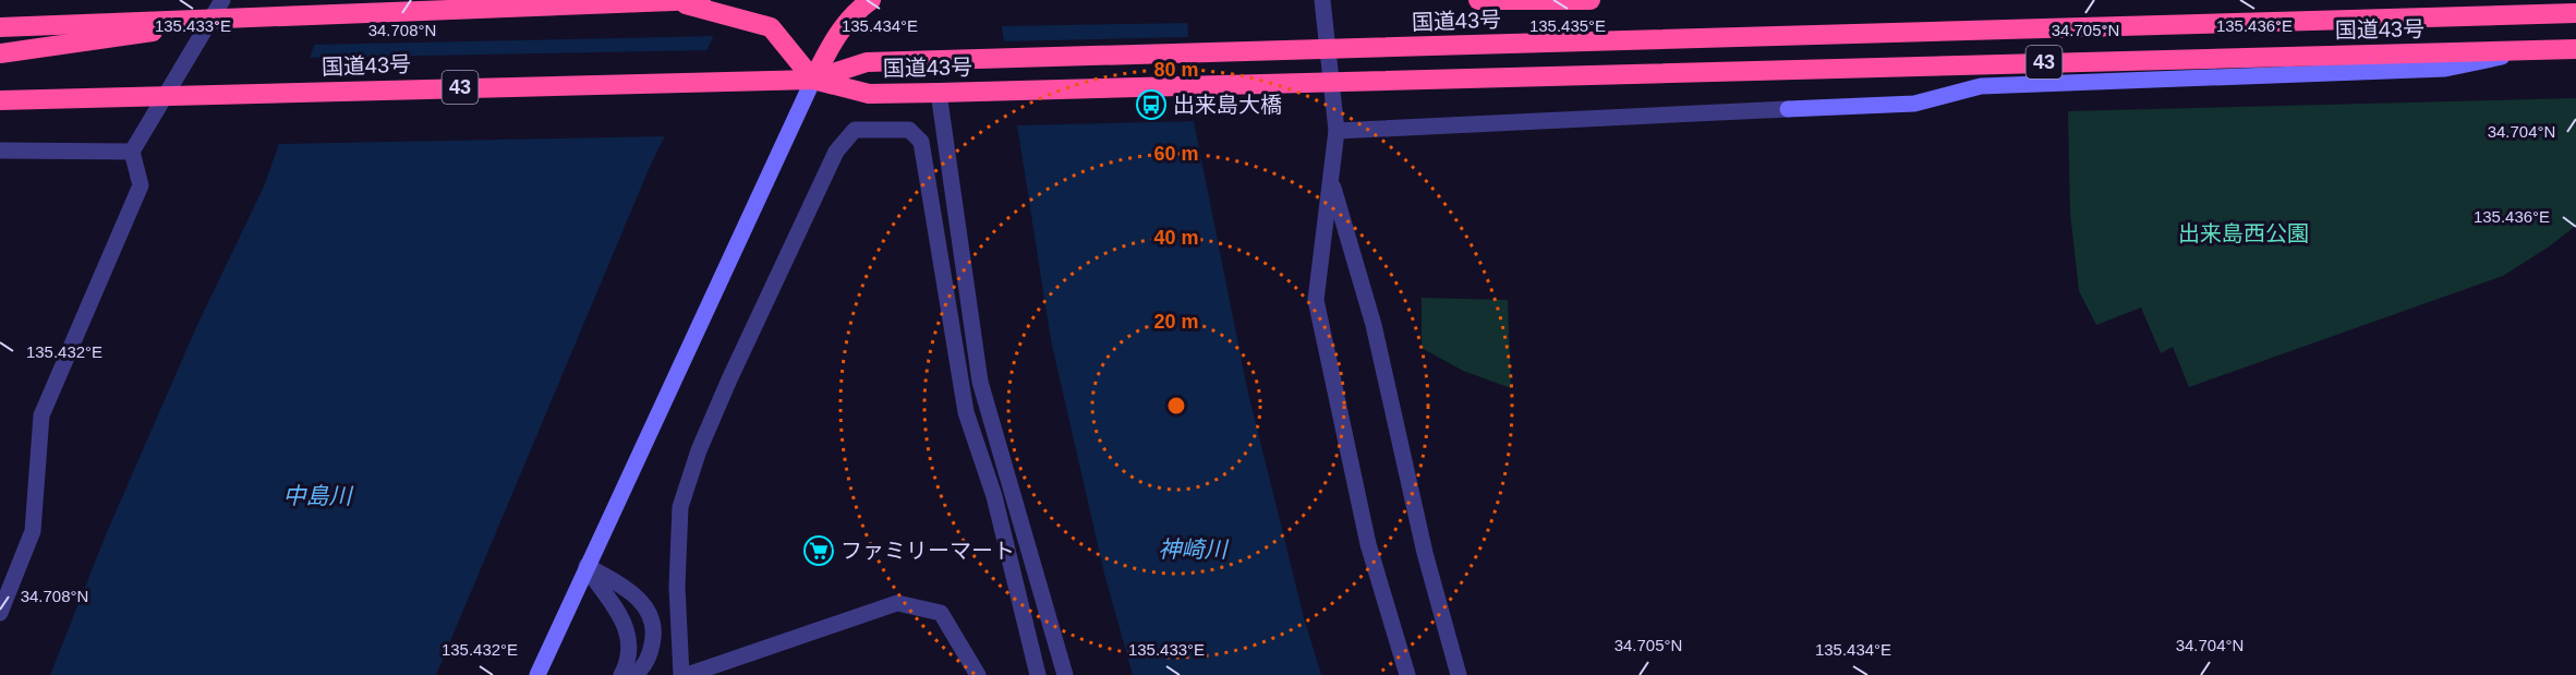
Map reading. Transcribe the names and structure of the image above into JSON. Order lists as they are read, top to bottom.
{
  "streets": {
    "highway": ["国道43号", "43"]
  },
  "water": ["中島川", "神崎川"],
  "parks": ["出来島西公園"],
  "places": {
    "bus stop": ["出来島大橋"],
    "supermarket": ["ファミリーマート"]
  },
  "coordinates": [
    "135.433°E",
    "135.434°E",
    "135.435°E",
    "135.436°E",
    "34.705°N",
    "34.708°N",
    "34.704°N",
    "135.432°E"
  ],
  "rings": [
    "80 m",
    "60 m",
    "40 m",
    "20 m"
  ]
}
